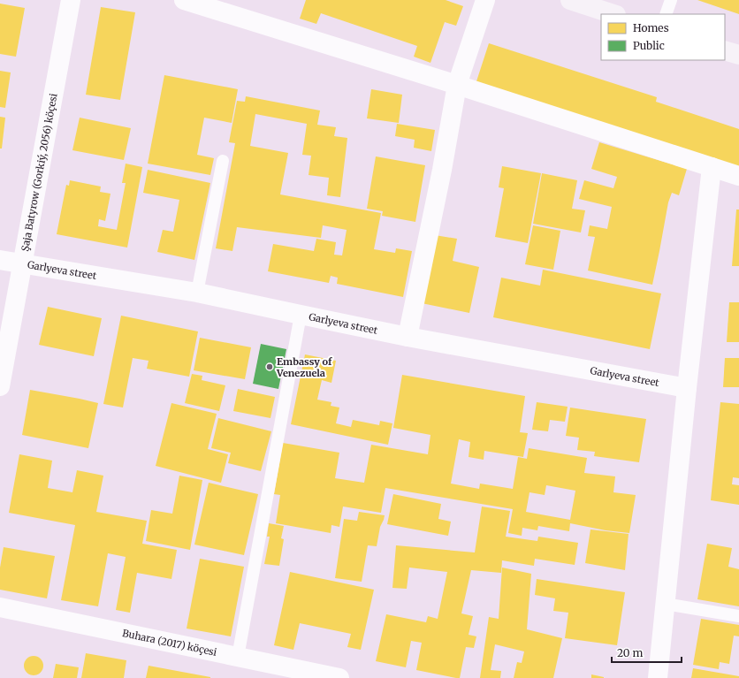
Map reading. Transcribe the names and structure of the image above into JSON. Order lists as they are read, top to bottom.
{
  "streets": {
    "street": ["Şaja Batyrow (Gorkiý, 2056) köçesi", "Garlyeva street", "Buhara (2017) köçesi"]
  },
  "crossings": [
    ["Şaja Batyrow (Gorkiý, 2056) köçesi", "Garlyeva street"]
  ],
  "places": ["Embassy of Venezuela"],
  "legend": ["Homes", "Public"],
  "scale_bar": "20 m"
}
